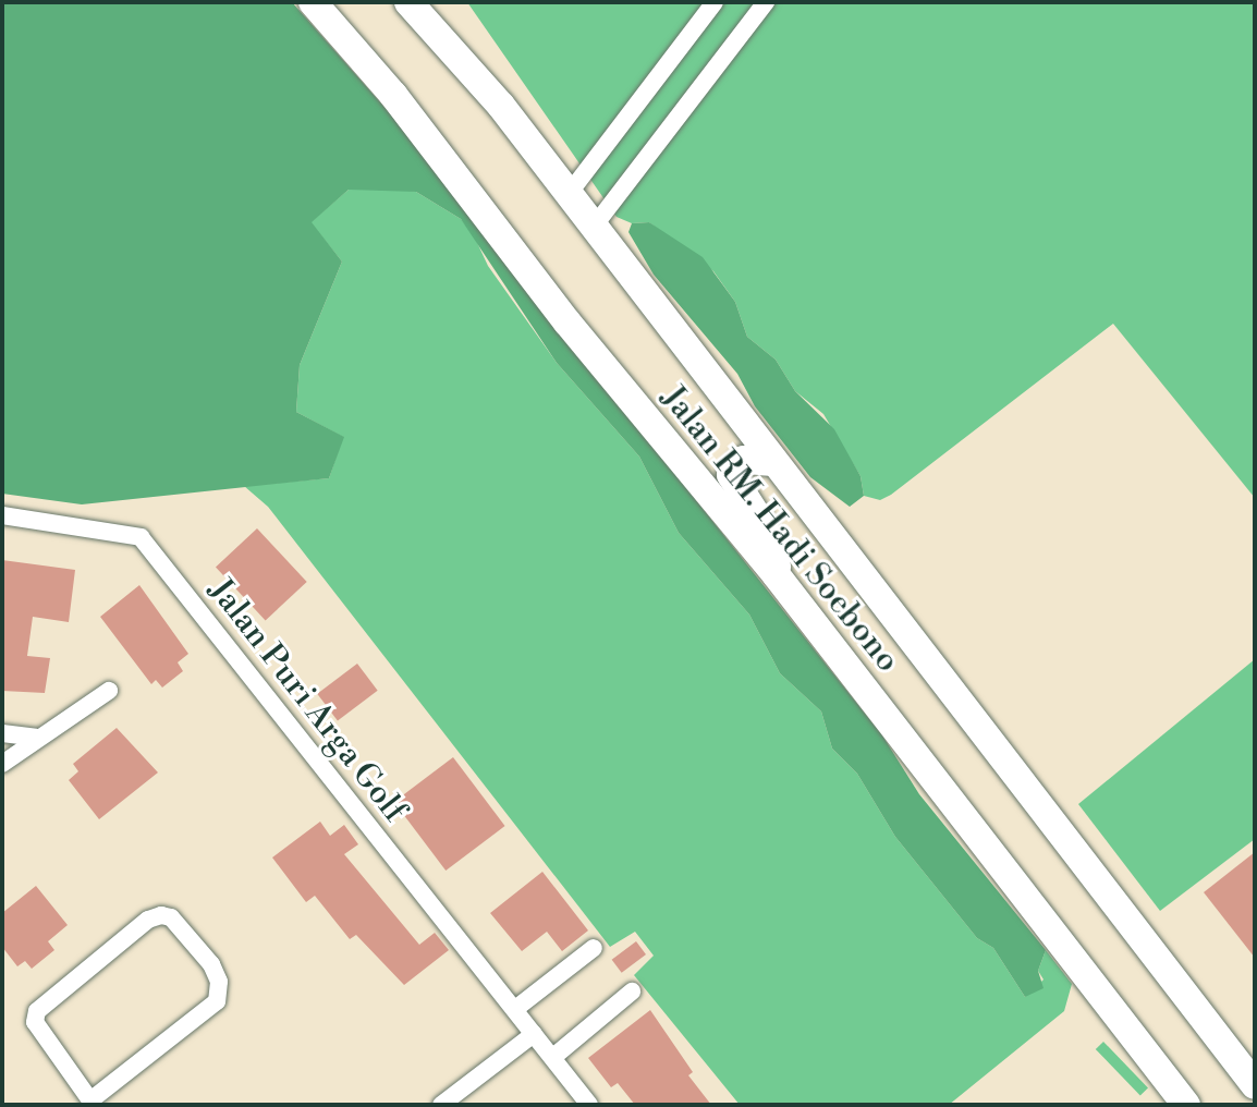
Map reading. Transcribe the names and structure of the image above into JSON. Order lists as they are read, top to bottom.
{
  "streets": {
    "main road": ["Jalan RM. Hadi Soebono"],
    "street": ["Jalan Puri Arga Golf"]
  }
}
